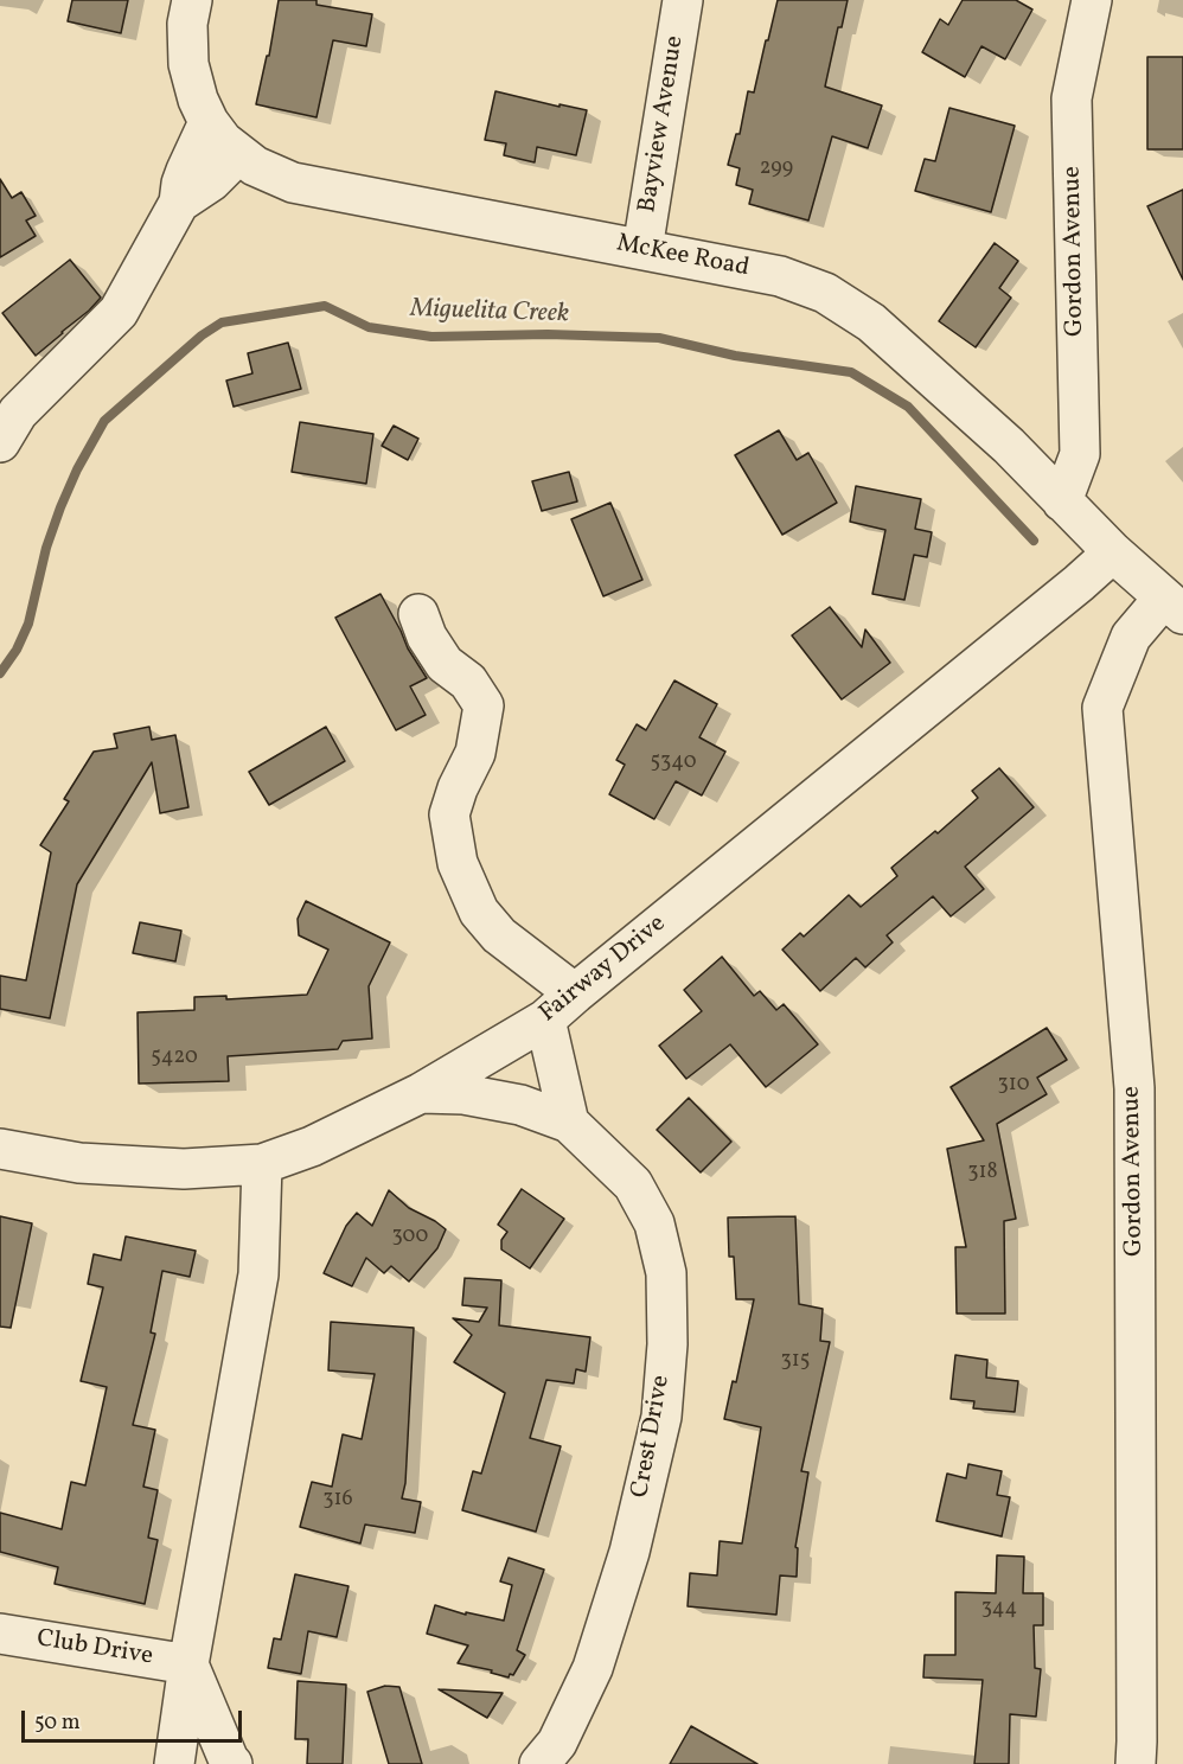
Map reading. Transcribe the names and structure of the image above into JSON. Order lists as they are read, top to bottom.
{
  "streets": {
    "street": [
      "Bayview Avenue",
      "Gordon Avenue",
      "McKee Road",
      "Fairway Drive",
      "Crest Drive",
      "Club Drive"
    ]
  },
  "crossings": [
    ["Bayview Avenue", "McKee Road"],
    ["Gordon Avenue", "McKee Road"],
    ["McKee Road", "Fairway Drive"],
    ["Fairway Drive", "Crest Drive"]
  ],
  "water": ["Miguelita Creek"],
  "house_numbers": [
    "299",
    "5340",
    "5420",
    "310",
    "318",
    "300",
    "315",
    "316",
    "344"
  ],
  "scale_bar": "50 m"
}
